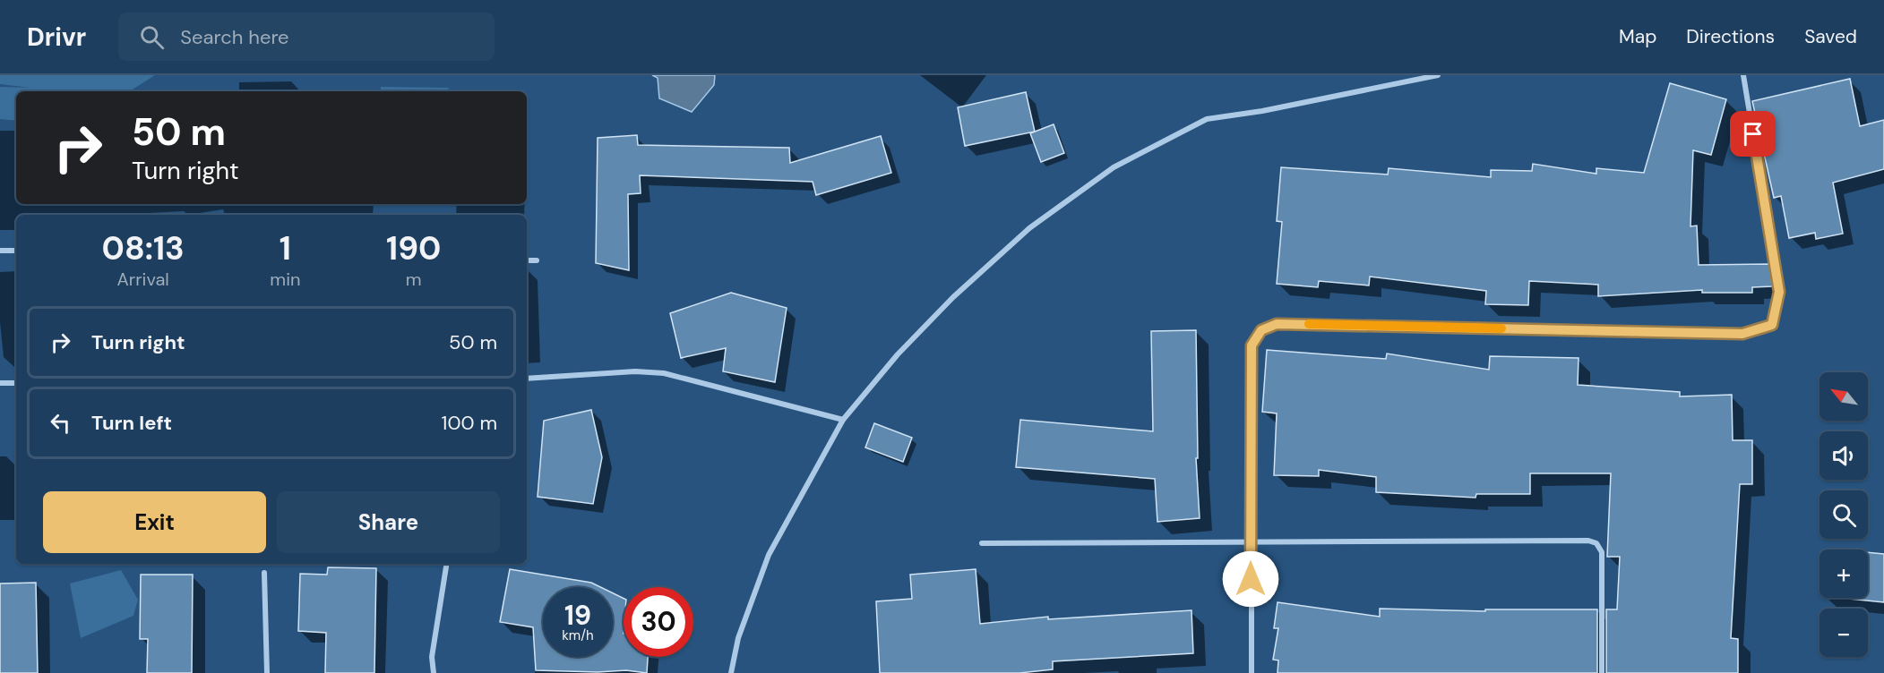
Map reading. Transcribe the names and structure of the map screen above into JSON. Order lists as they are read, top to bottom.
{
  "north": "top left",
  "page": {
    "header": "Drivr",
    "search": "Search here",
    "nav": ["Map", "Directions", "Saved"],
    "turn": ["50 m", "Turn right"],
    "eta": [
      "08:13",
      "Arrival",
      "1",
      "min",
      "190",
      "m"
    ],
    "list": [
      {
        "name": "Turn right",
        "value": "50 m"
      },
      {
        "name": "Turn left",
        "value": "100 m"
      }
    ],
    "map_buttons": ["+", "−"],
    "buttons": ["Exit", "Share"],
    "speed": "19 km/h",
    "limit": "30"
  }
}
